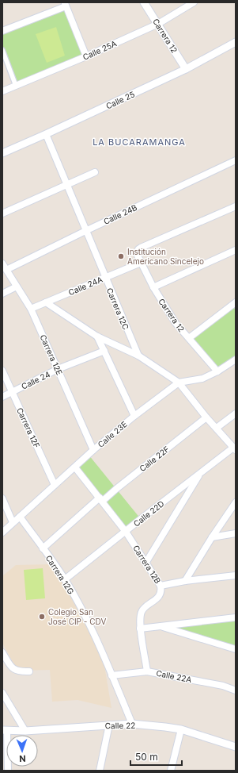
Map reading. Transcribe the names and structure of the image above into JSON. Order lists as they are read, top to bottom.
{
  "streets": {
    "street": [
      "Carrera 12",
      "Calle 25A",
      "Calle 25",
      "Calle 24B",
      "Calle 24A",
      "Carrera 12C",
      "Carrera 12E",
      "Calle 24",
      "Carrera 12F",
      "Calle 23E",
      "Calle 22F",
      "Calle 22D",
      "Carrera 12B",
      "Carrera 12G",
      "Calle 22A",
      "Calle 22"
    ]
  },
  "crossings": [
    ["Carrera 12", "Calle 25A"],
    ["Carrera 12", "Calle 25"],
    ["Carrera 12", "Calle 24A"],
    ["Carrera 12", "Calle 23E"],
    ["Calle 25", "Carrera 12C"],
    ["Calle 24B", "Carrera 12C"],
    ["Calle 24B", "Carrera 12E"],
    ["Calle 24A", "Carrera 12C"],
    ["Calle 24A", "Carrera 12E"],
    ["Carrera 12E", "Calle 24"],
    ["Carrera 12E", "Calle 23E"],
    ["Calle 24", "Carrera 12F"],
    ["Carrera 12F", "Calle 23E"],
    ["Calle 23E", "Carrera 12B"],
    ["Calle 23E", "Carrera 12G"],
    ["Calle 22F", "Carrera 12B"],
    ["Calle 22F", "Carrera 12G"],
    ["Calle 22D", "Carrera 12B"],
    ["Calle 22D", "Carrera 12G"],
    ["Carrera 12B", "Calle 22A"],
    ["Carrera 12G", "Calle 22A"],
    ["Carrera 12G", "Calle 22"]
  ],
  "districts": ["LA BUCARAMANGA"],
  "places": ["Institución Americano Sincelejo", "Colegio San José CIP - CDV"],
  "scale_bar": "50 m",
  "north": "bottom"
}
